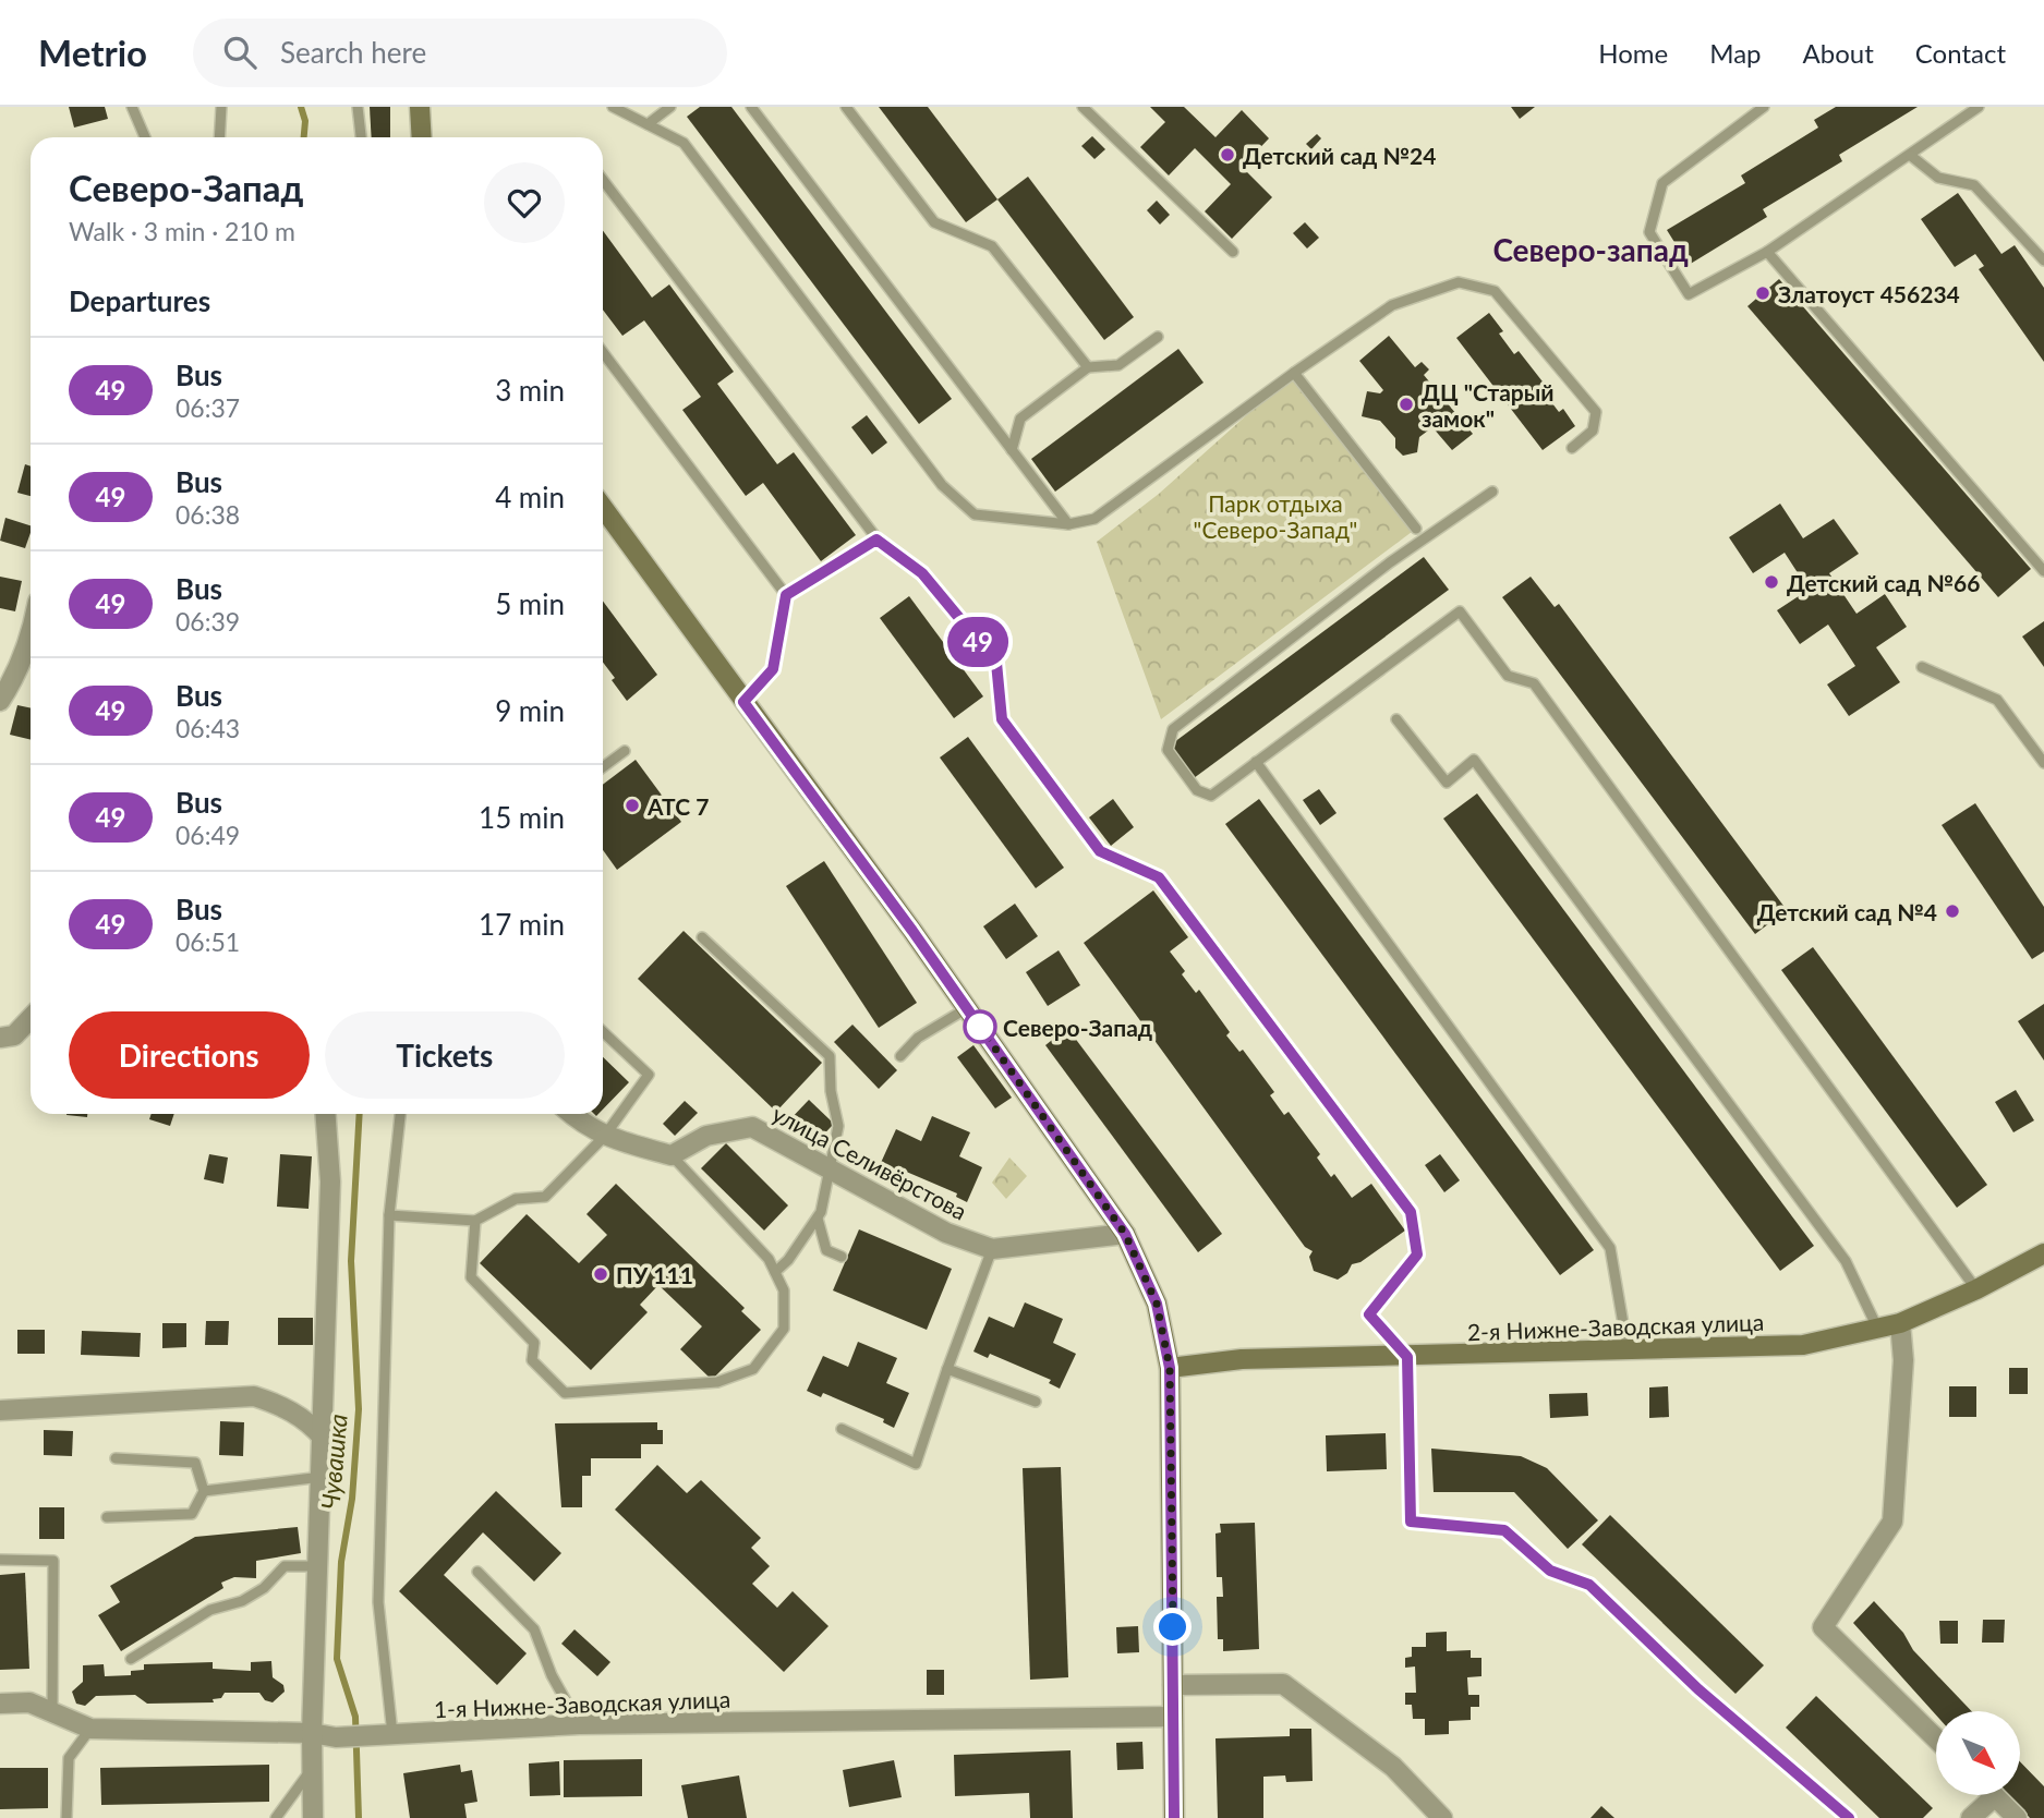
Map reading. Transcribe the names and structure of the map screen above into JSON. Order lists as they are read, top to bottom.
{
  "streets": {
    "main road": ["2-я Нижне-Заводская улица"],
    "street": ["улица Селивёрстова", "1-я Нижне-Заводская улица"]
  },
  "districts": ["Северо-запад"],
  "water": ["Чувашка"],
  "parks": ["Парк отдыха \"Северо-Запад\""],
  "places": [
    "Детский сад №24",
    "Златоуст 456234",
    "ДЦ \"Старый замок\"",
    "Детский сад №66",
    "АТС 7",
    "Детский сад №4",
    "Северо-Запад",
    "ПУ 111"
  ],
  "lines": ["bus line 49"],
  "north": "bottom right",
  "page": {
    "header": "Metrio",
    "search": "Search here",
    "nav": [
      "Home",
      "Map",
      "About",
      "Contact"
    ],
    "on_map": "49",
    "heading": [
      ["Северо-Запад", "Walk · 3 min · 210 m"],
      "Departures"
    ],
    "list": [
      {
        "mark": "49",
        "name": "Bus",
        "note": "06:37",
        "value": "3 min"
      },
      {
        "mark": "49",
        "name": "Bus",
        "note": "06:38",
        "value": "4 min"
      },
      {
        "mark": "49",
        "name": "Bus",
        "note": "06:39",
        "value": "5 min"
      },
      {
        "mark": "49",
        "name": "Bus",
        "note": "06:43",
        "value": "9 min"
      },
      {
        "mark": "49",
        "name": "Bus",
        "note": "06:49",
        "value": "15 min"
      },
      {
        "mark": "49",
        "name": "Bus",
        "note": "06:51",
        "value": "17 min"
      }
    ],
    "buttons": ["Directions", "Tickets"]
  }
}
